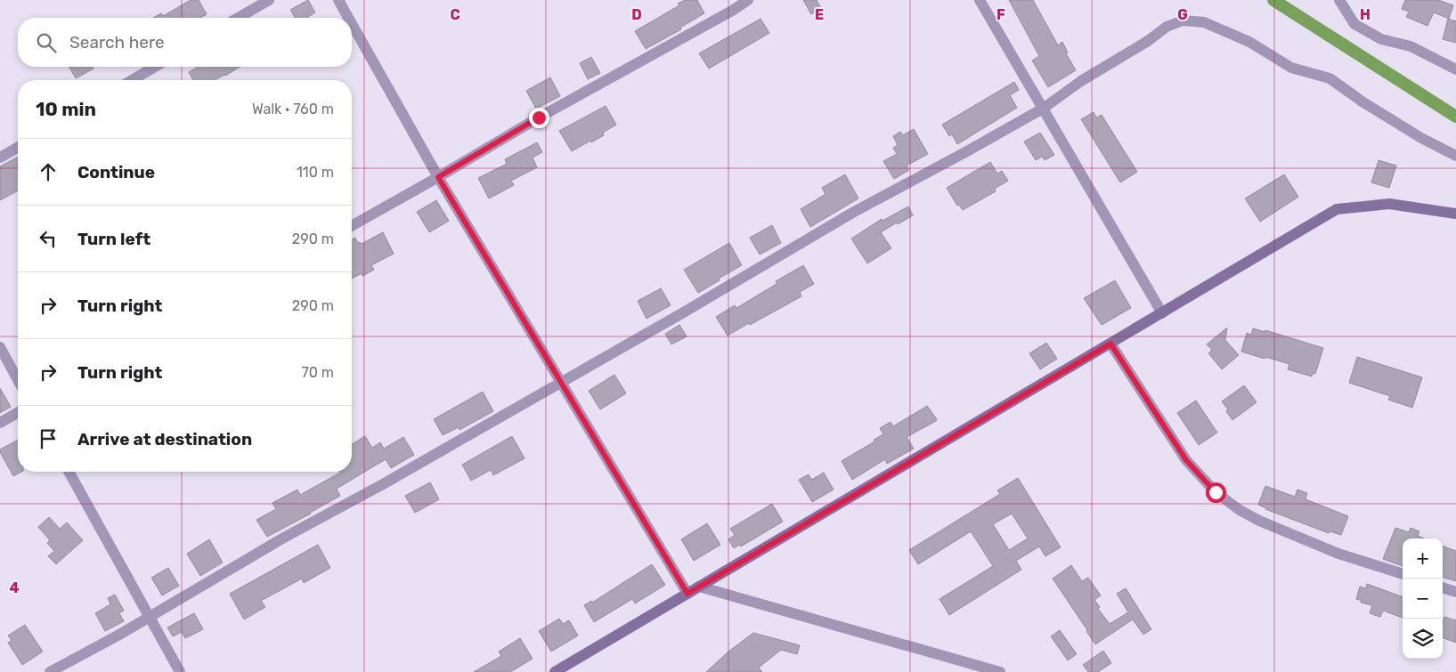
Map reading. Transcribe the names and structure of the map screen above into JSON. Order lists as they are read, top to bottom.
{
  "page": {
    "search": "Search here",
    "heading": ["10 min", "Walk · 760 m"],
    "list": [
      ["Continue", "110 m"],
      ["Turn left", "290 m"],
      ["Turn right", "290 m"],
      ["Turn right", "70 m"],
      "Arrive at destination"
    ],
    "map_buttons": ["+", "−"]
  },
  "grid": {
    "columns": [
      "C",
      "D",
      "E",
      "F",
      "G",
      "H"
    ],
    "rows": ["4"]
  }
}
